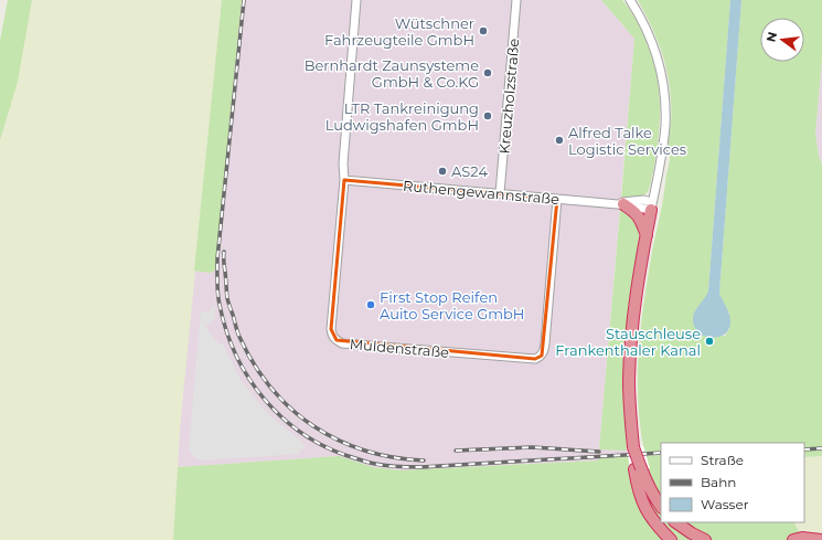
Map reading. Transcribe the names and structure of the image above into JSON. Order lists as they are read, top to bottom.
{
  "streets": {
    "street": ["Kreuzholzstraße", "Ruthengewannstraße", "Muldenstraße"]
  },
  "crossings": [
    ["Kreuzholzstraße", "Ruthengewannstraße"],
    ["Ruthengewannstraße", "Muldenstraße"]
  ],
  "places": [
    "Wütschner Fahrzeugteile GmbH",
    "Bernhardt Zaunsysteme GmbH & Co.KG",
    "LTR Tankreinigung Ludwigshafen GmbH",
    "Alfred Talke Logistic Services",
    "AS24",
    "First Stop Reifen Auito Service GmbH",
    "Stauschleuse Frankenthaler Kanal"
  ],
  "legend": ["Straße", "Bahn", "Wasser"],
  "north": "left"
}
